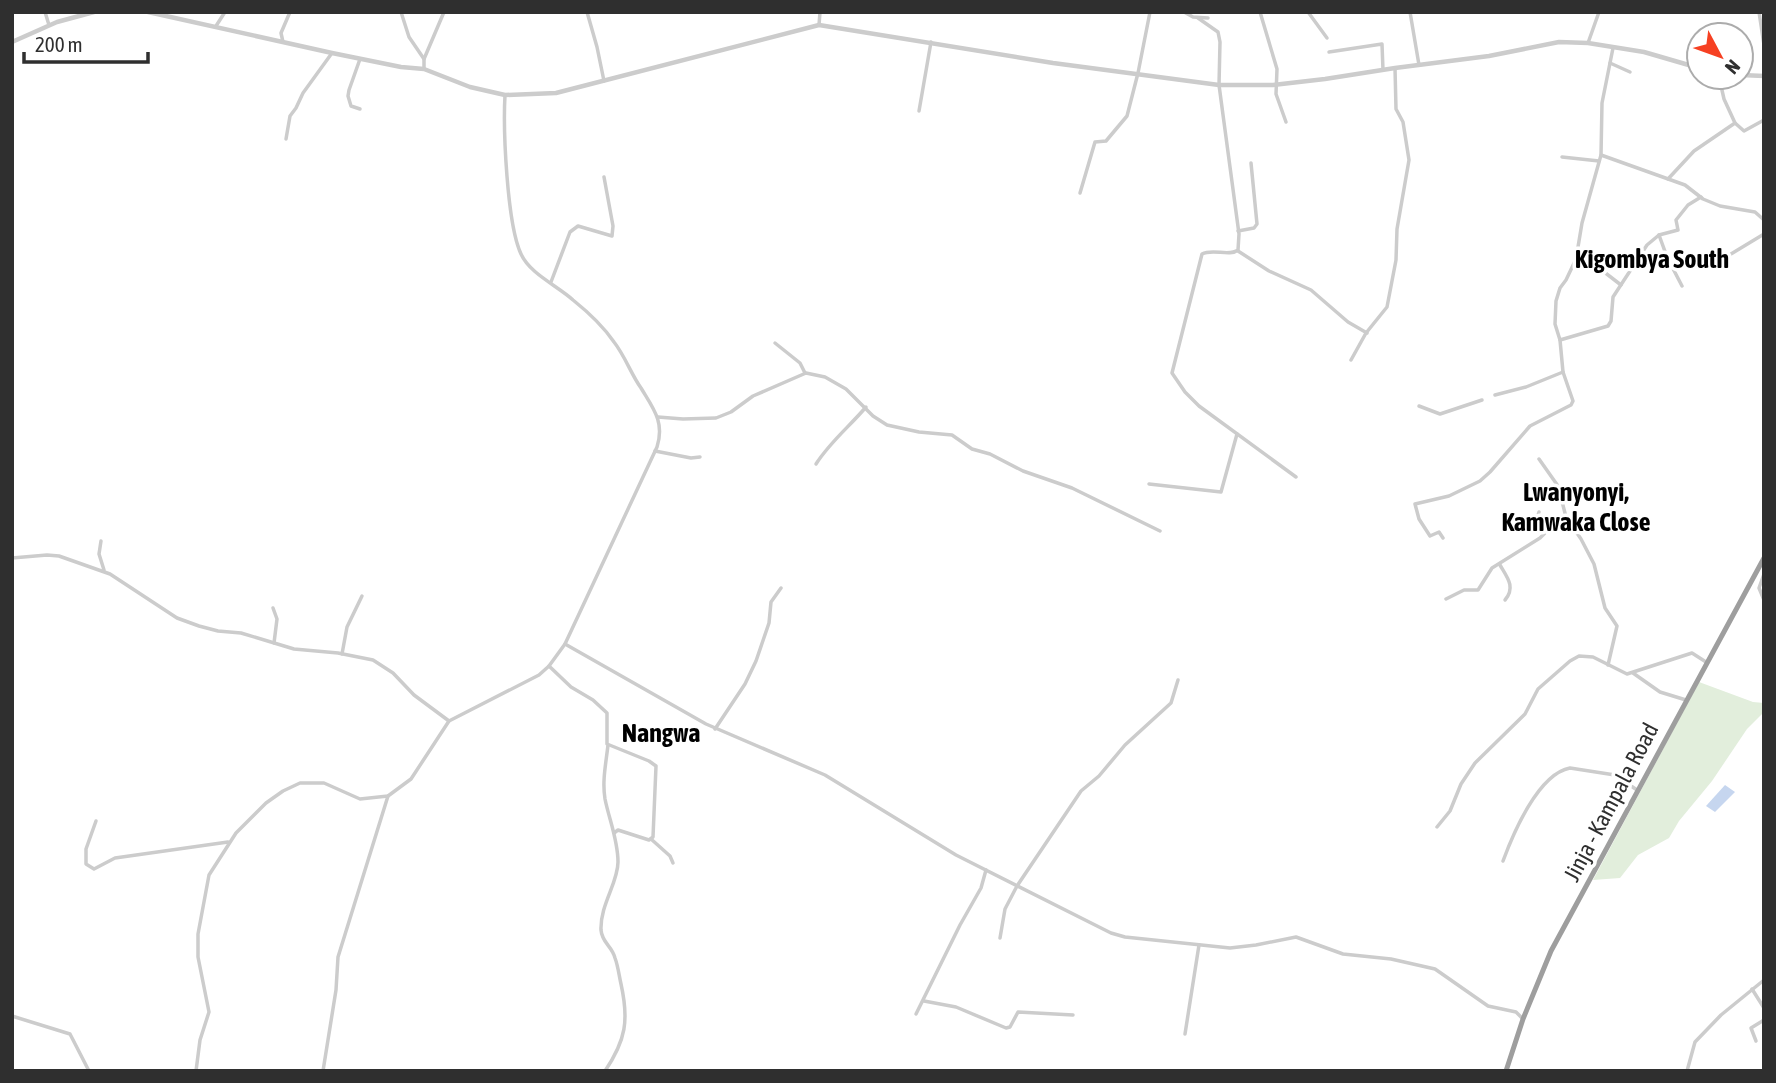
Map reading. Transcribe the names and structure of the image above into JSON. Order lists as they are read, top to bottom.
{
  "streets": {
    "highway": ["Jinja - Kampala Road"]
  },
  "districts": ["Kigombya South", "Lwanyonyi, Kamwaka Close", "Nangwa"],
  "scale_bar": "200 m",
  "north": "bottom right"
}
